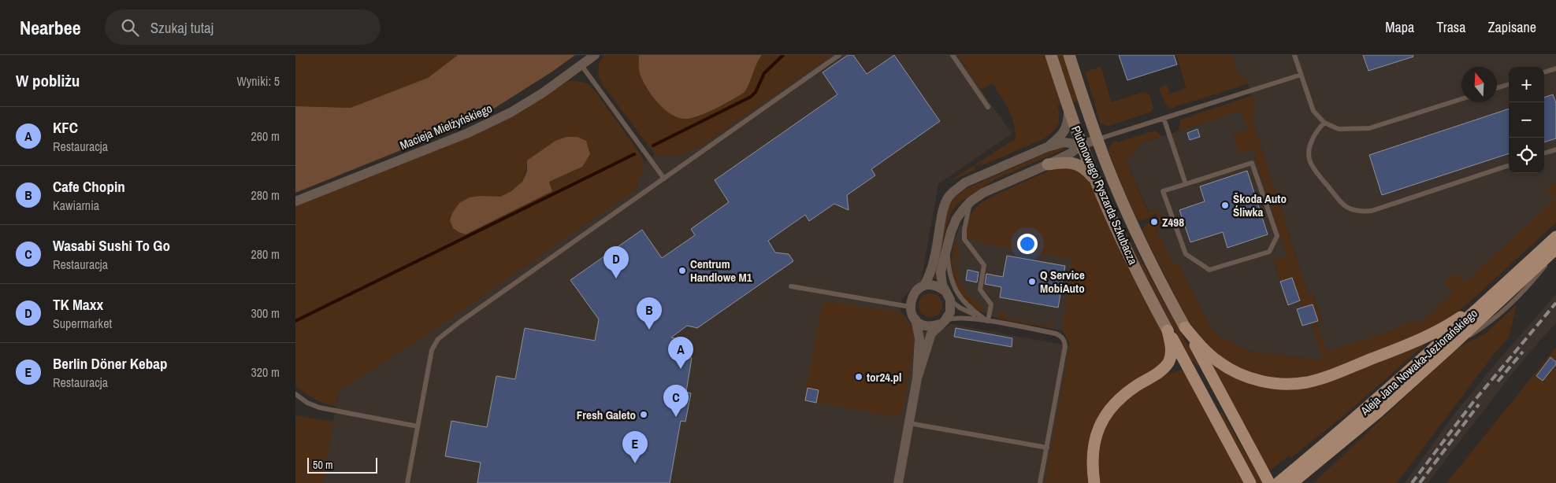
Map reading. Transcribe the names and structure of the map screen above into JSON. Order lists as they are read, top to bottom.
{
  "streets": {
    "main road": ["Aleja Jana Nowaka-Jeziorańskiego"],
    "street": ["Macieja Mielżyńskiego", "Plutonowego Ryszarda Szkubacza"]
  },
  "places": [
    "Škoda Auto Śliwka",
    "Z498",
    "Centrum Handlowe M1",
    "Q Service MobiAuto",
    "tor24.pl",
    "Fresh Galeto"
  ],
  "scale_bar": "50 m",
  "north": "top",
  "page": {
    "header": "Nearbee",
    "search": "Szukaj tutaj",
    "nav": ["Mapa", "Trasa", "Zapisane"],
    "heading": ["W pobliżu", "Wyniki: 5"],
    "map_buttons": ["+", "−"],
    "list": [
      {
        "mark": "A",
        "name": "KFC",
        "note": "Restauracja",
        "value": "260 m"
      },
      {
        "mark": "B",
        "name": "Cafe Chopin",
        "note": "Kawiarnia",
        "value": "280 m"
      },
      {
        "mark": "C",
        "name": "Wasabi Sushi To Go",
        "note": "Restauracja",
        "value": "280 m"
      },
      {
        "mark": "D",
        "name": "TK Maxx",
        "note": "Supermarket",
        "value": "300 m"
      },
      {
        "mark": "E",
        "name": "Berlin Döner Kebap",
        "note": "Restauracja",
        "value": "320 m"
      }
    ],
    "pins": [
      "D",
      "B",
      "A",
      "C",
      "E"
    ],
    "scale": "50 m"
  }
}
